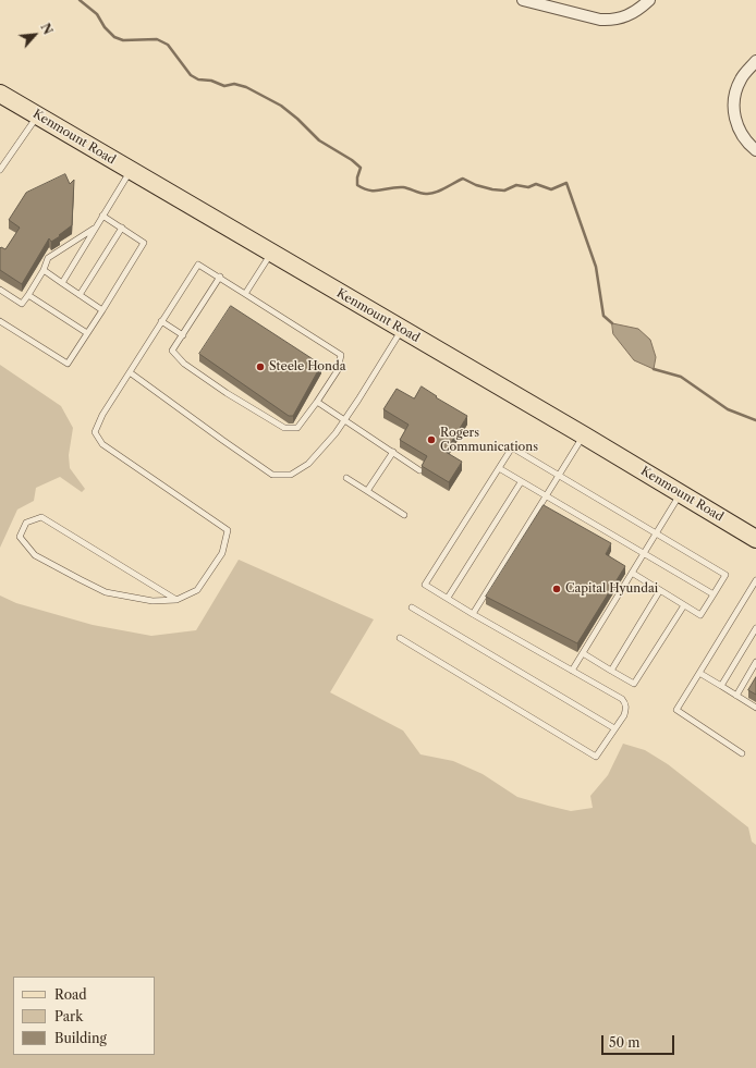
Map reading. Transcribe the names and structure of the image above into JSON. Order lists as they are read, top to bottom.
{
  "streets": {
    "main road": ["Kenmount Road"]
  },
  "places": ["Steele Honda", "Rogers Communications", "Capital Hyundai"],
  "legend": ["Road", "Park", "Building"],
  "scale_bar": "50 m",
  "north": "top right"
}
